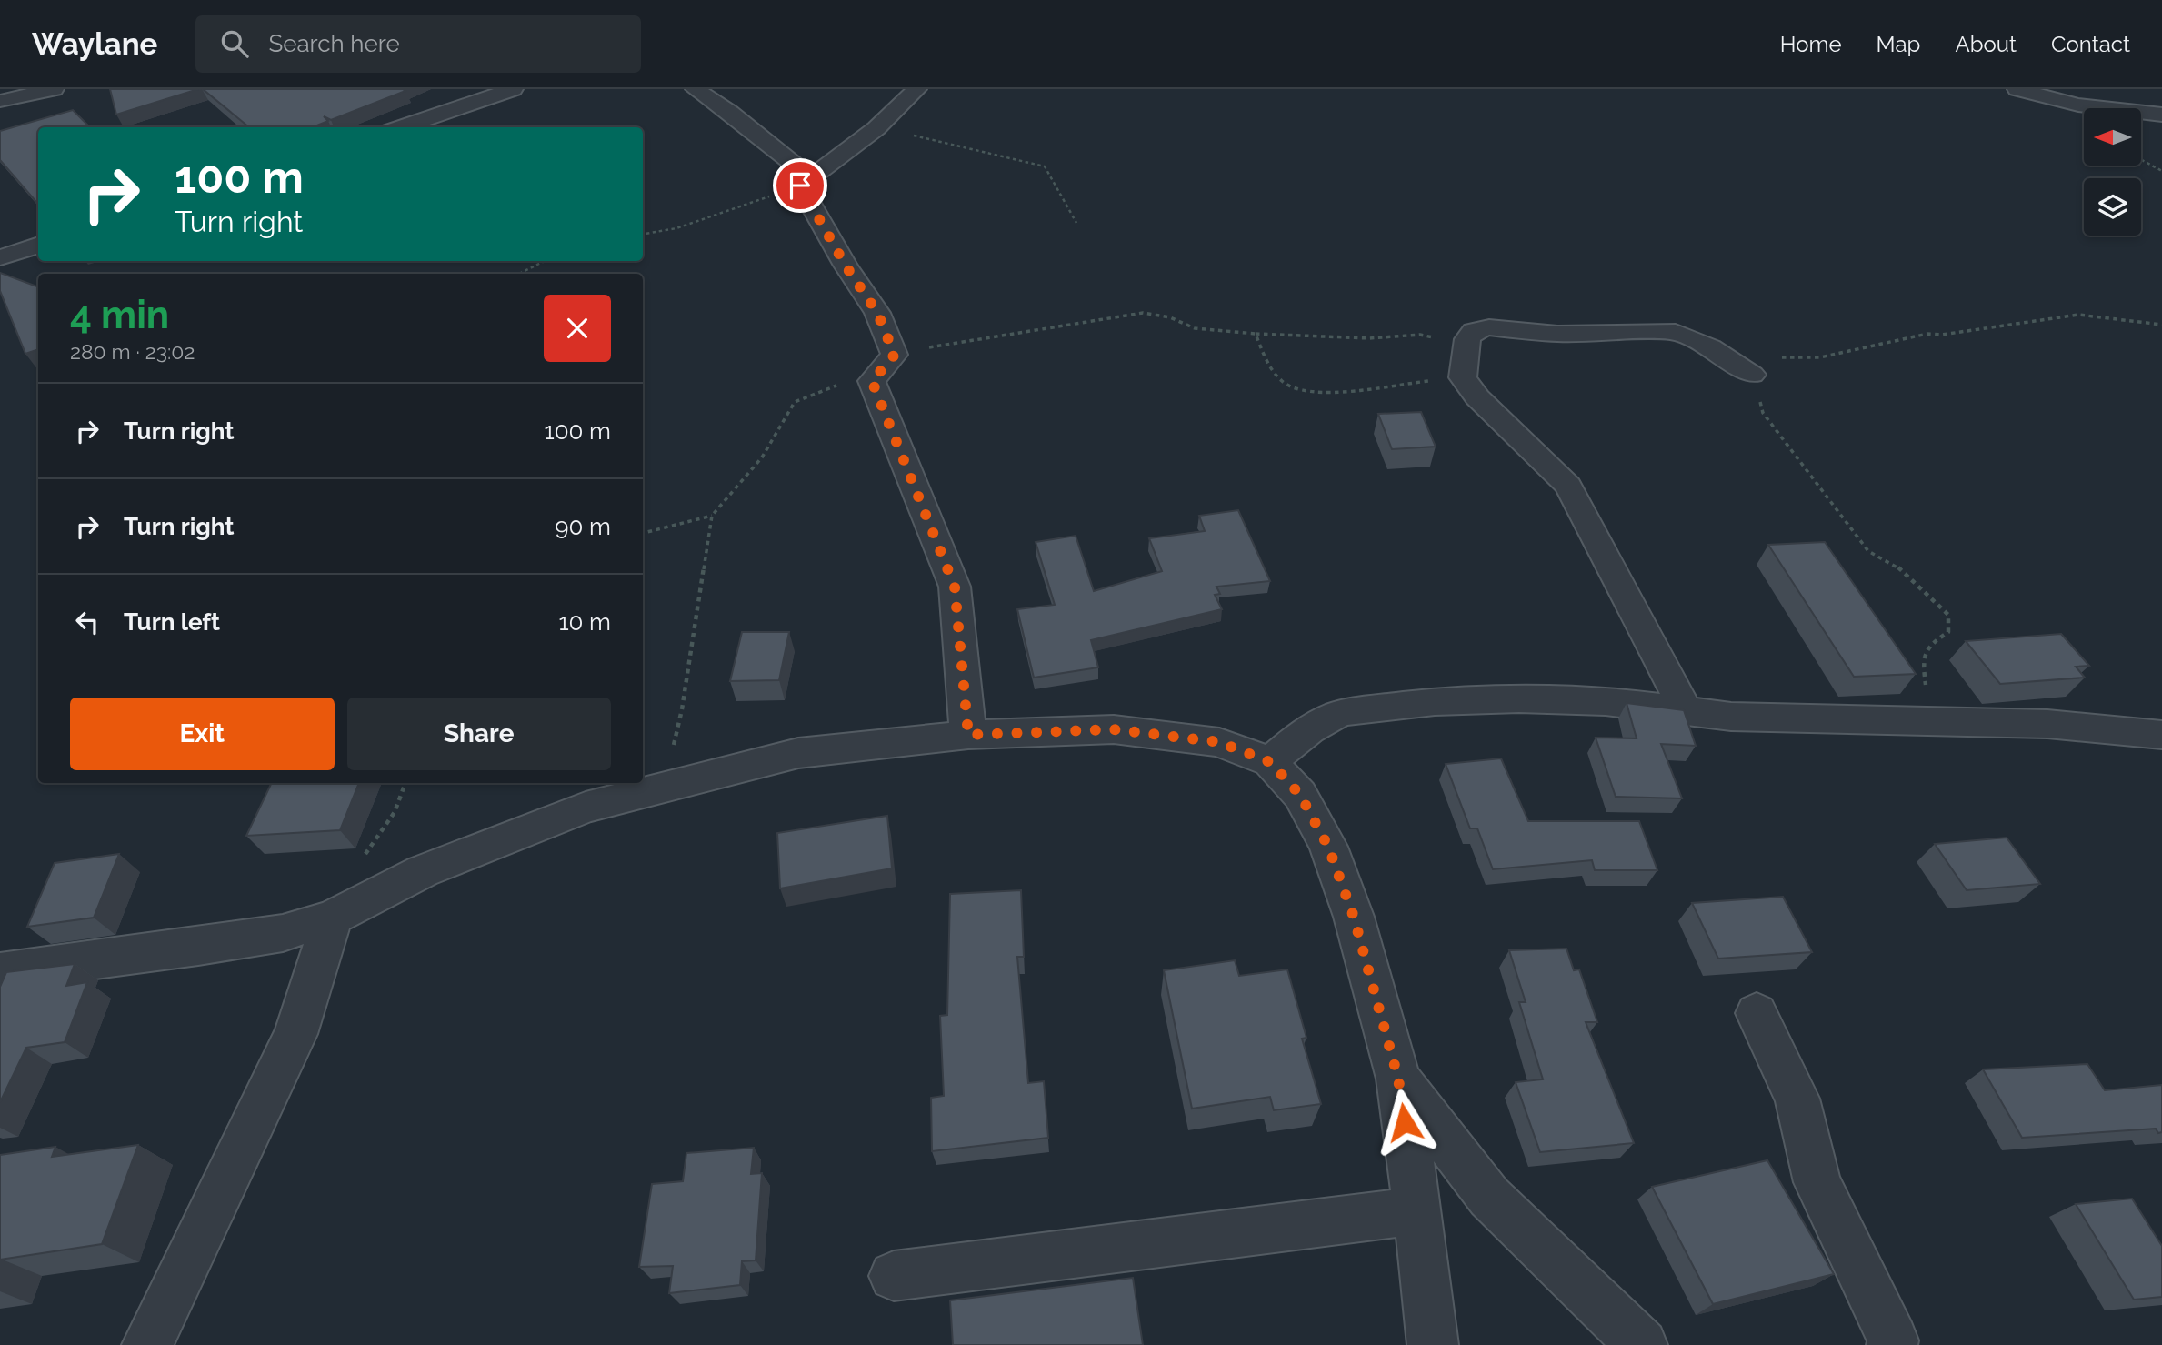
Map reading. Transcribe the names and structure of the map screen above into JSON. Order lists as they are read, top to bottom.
{
  "north": "left",
  "page": {
    "header": "Waylane",
    "search": "Search here",
    "nav": [
      "Home",
      "Map",
      "About",
      "Contact"
    ],
    "turn": ["100 m", "Turn right"],
    "heading": ["4 min", "280 m · 23:02"],
    "list": [
      {
        "name": "Turn right",
        "value": "100 m"
      },
      {
        "name": "Turn right",
        "value": "90 m"
      },
      {
        "name": "Turn left",
        "value": "10 m"
      }
    ],
    "buttons": ["Exit", "Share"]
  }
}
